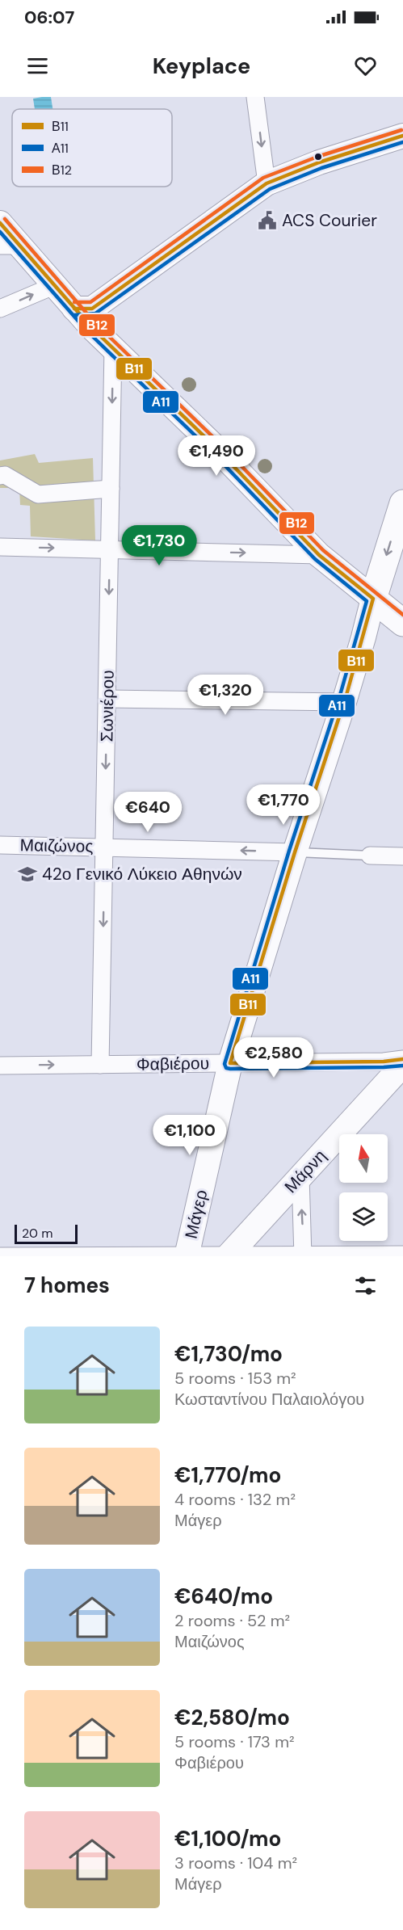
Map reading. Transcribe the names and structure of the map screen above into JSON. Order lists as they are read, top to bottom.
{
  "streets": {
    "main road": ["Μάρνη", "Μάγερ"],
    "street": ["Σωνιέρου", "Μαιζώνος", "Φαβιέρου"]
  },
  "crossings": [
    ["Σωνιέρου", "Μαιζώνος"],
    ["Σωνιέρου", "Φαβιέρου"],
    ["Μαιζώνος", "Μάγερ"],
    ["Φαβιέρου", "Μάγερ"]
  ],
  "one_way": ["Σωνιέρου"],
  "places": {
    "public building": ["ACS Courier"],
    "school or university": ["42ο Γενικό Λύκειο Αθηνών"]
  },
  "lines": ["transit line Β12", "transit line Β11", "transit line Α11"],
  "legend": ["Β11", "Α11", "Β12"],
  "scale_bar": "20 m",
  "north": "top",
  "page": {
    "status": "06:07",
    "header": "Keyplace",
    "price": [
      "€1,490",
      "€1,730",
      "€1,320",
      "€1,770",
      "€640",
      "€2,580",
      "€1,100"
    ],
    "scale": "20 m",
    "heading": "7 homes",
    "list": [
      {
        "name": "€1,730/mo",
        "note": "5 rooms · 153 m² · Κωσταντίνου Παλαιολόγου"
      },
      {
        "name": "€1,770/mo",
        "note": "4 rooms · 132 m² · Μάγερ"
      },
      {
        "name": "€640/mo",
        "note": "2 rooms · 52 m² · Μαιζώνος"
      },
      {
        "name": "€2,580/mo",
        "note": "5 rooms · 173 m² · Φαβιέρου"
      },
      {
        "name": "€1,100/mo",
        "note": "3 rooms · 104 m² · Μάγερ"
      }
    ]
  }
}
